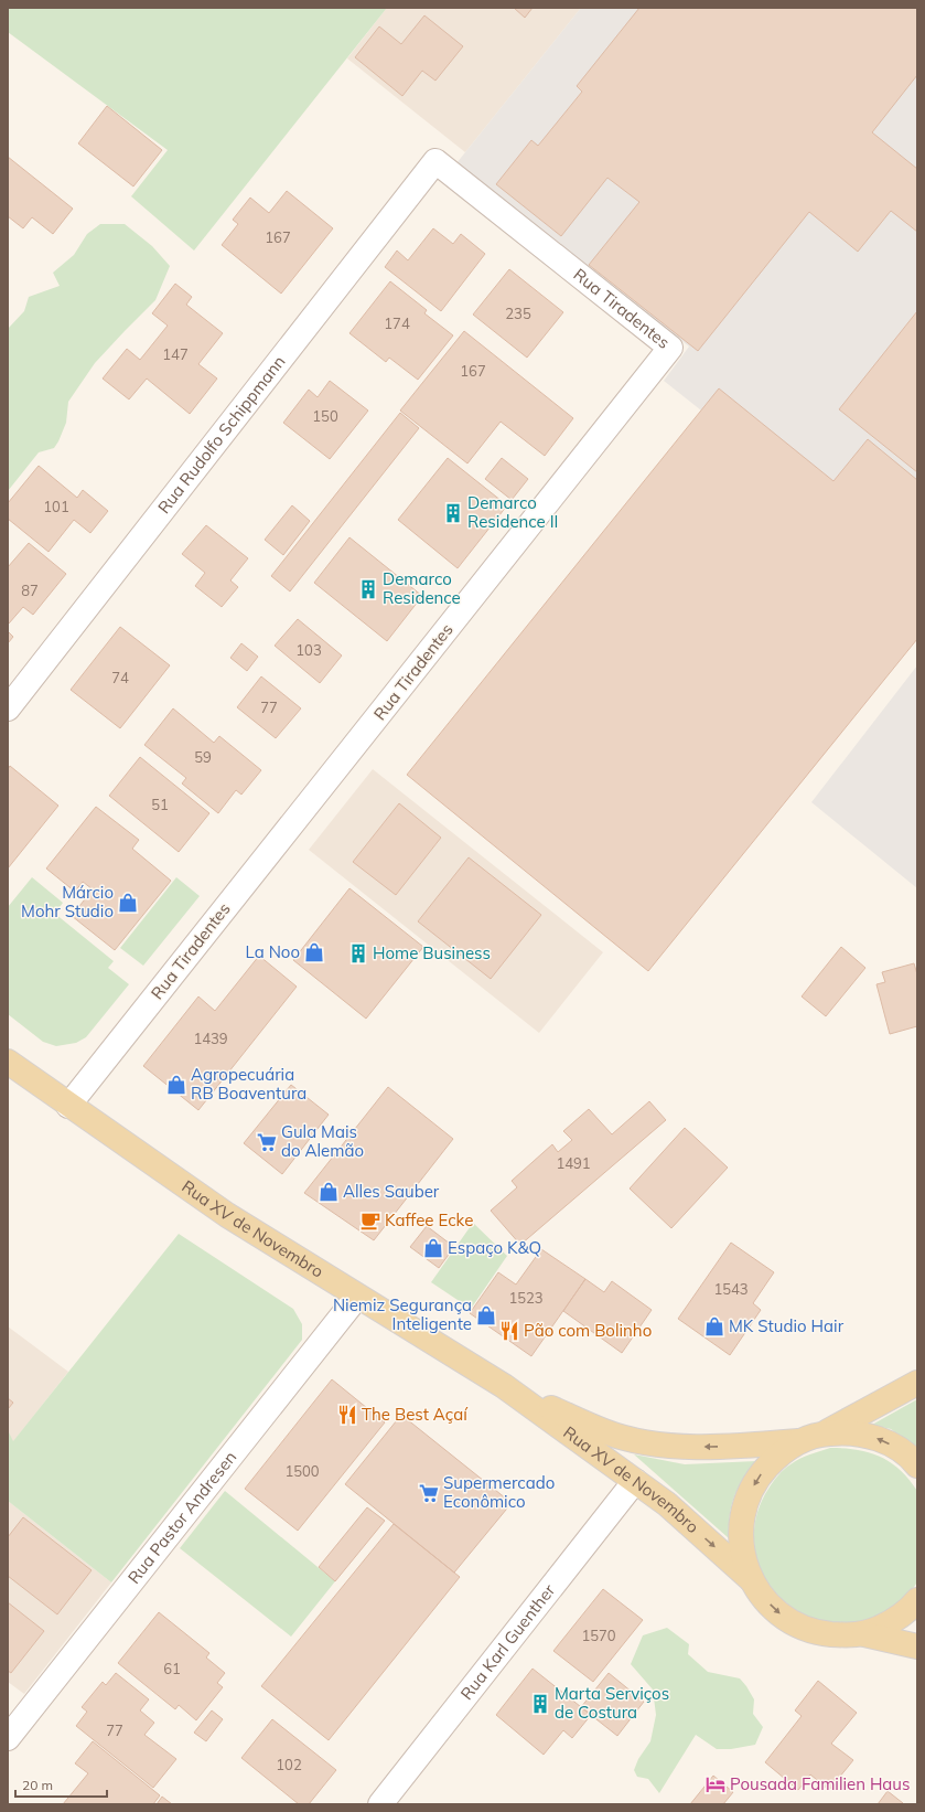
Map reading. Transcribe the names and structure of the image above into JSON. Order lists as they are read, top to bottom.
{
  "streets": {
    "main road": ["Rua XV de Novembro"],
    "street": [
      "Rua Tiradentes",
      "Rua Rudolfo Schippmann",
      "Rua Pastor Andresen",
      "Rua Karl Guenther"
    ]
  },
  "crossings": [
    ["Rua Tiradentes", "Rua Rudolfo Schippmann"],
    ["Rua Tiradentes", "Rua XV de Novembro"],
    ["Rua XV de Novembro", "Rua Pastor Andresen"],
    ["Rua XV de Novembro", "Rua Karl Guenther"]
  ],
  "places": {
    "building": [
      "Demarco Residence II",
      "Demarco Residence",
      "Home Business",
      "Marta Serviços de Costura"
    ],
    "shop": [
      "Márcio Mohr Studio",
      "La Noo",
      "Agropecuária RB Boaventura",
      "Alles Sauber",
      "Espaço K&Q",
      "Niemiz Segurança Inteligente",
      "MK Studio Hair"
    ],
    "supermarket": ["Gula Mais do Alemão", "Supermercado Econômico"],
    "cafe": ["Kaffee Ecke"],
    "restaurant": ["Pão com Bolinho", "The Best Açaí"],
    "hotel": ["Pousada Familien Haus"]
  },
  "house_numbers": [
    "167",
    "235",
    "174",
    "147",
    "167",
    "150",
    "101",
    "87",
    "103",
    "74",
    "77",
    "59",
    "51",
    "1439",
    "1491",
    "1543",
    "1523",
    "1500",
    "1570",
    "61",
    "77",
    "102"
  ],
  "scale_bar": "20 m"
}
